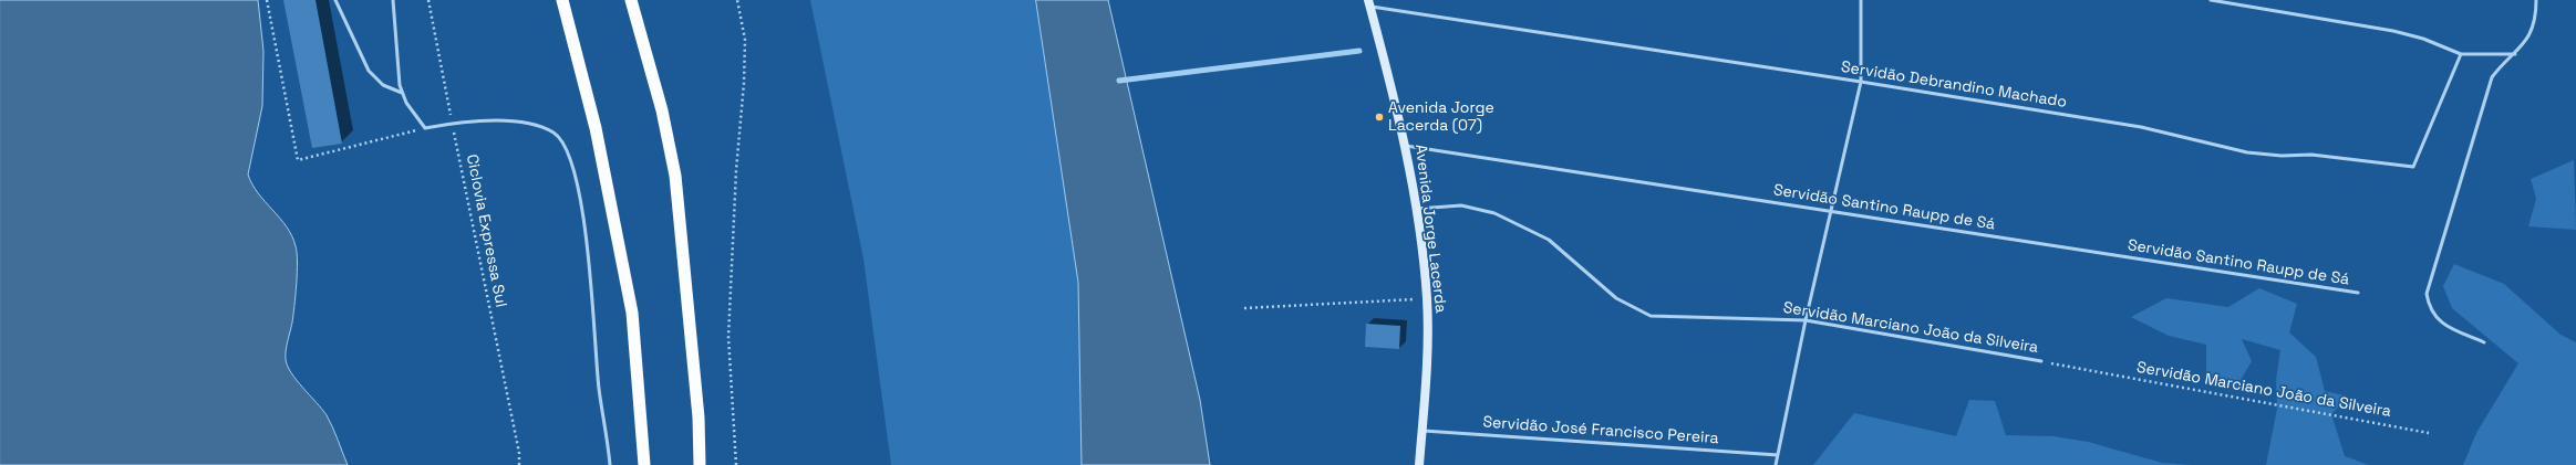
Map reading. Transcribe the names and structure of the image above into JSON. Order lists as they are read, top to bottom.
{
  "streets": {
    "main road": ["Avenida Jorge Lacerda"],
    "lane": [
      "Servidão Debrandino Machado",
      "Servidão Santino Raupp de Sá",
      "Servidão Marciano João da Silveira",
      "Servidão José Francisco Pereira"
    ],
    "path": ["Ciclovia Expressa Sul"]
  },
  "crossings": [
    ["Servidão Debrandino Machado", "Avenida Jorge Lacerda"],
    ["Servidão Santino Raupp de Sá", "Avenida Jorge Lacerda"],
    ["Avenida Jorge Lacerda", "Servidão Marciano João da Silveira"],
    ["Avenida Jorge Lacerda", "Servidão José Francisco Pereira"]
  ],
  "places": ["Avenida Jorge Lacerda (07)"]
}
